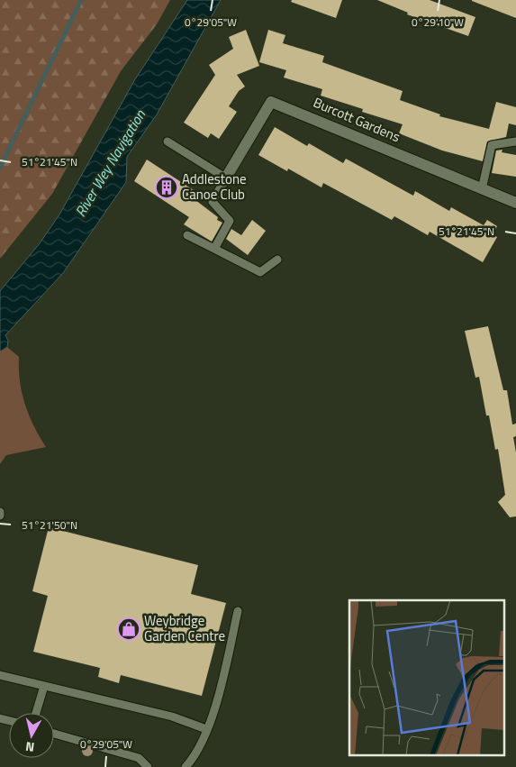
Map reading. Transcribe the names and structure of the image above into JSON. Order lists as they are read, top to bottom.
{
  "streets": {
    "street": ["Burcott Gardens"]
  },
  "water": ["River Wey Navigation"],
  "places": {
    "building": ["Addlestone Canoe Club"],
    "shop": ["Weybridge Garden Centre"]
  },
  "north": "bottom",
  "coordinates": [
    "0°29'05\"W",
    "0°29'10\"W",
    "51°21'45\"N",
    "51°21'50\"N"
  ]
}
